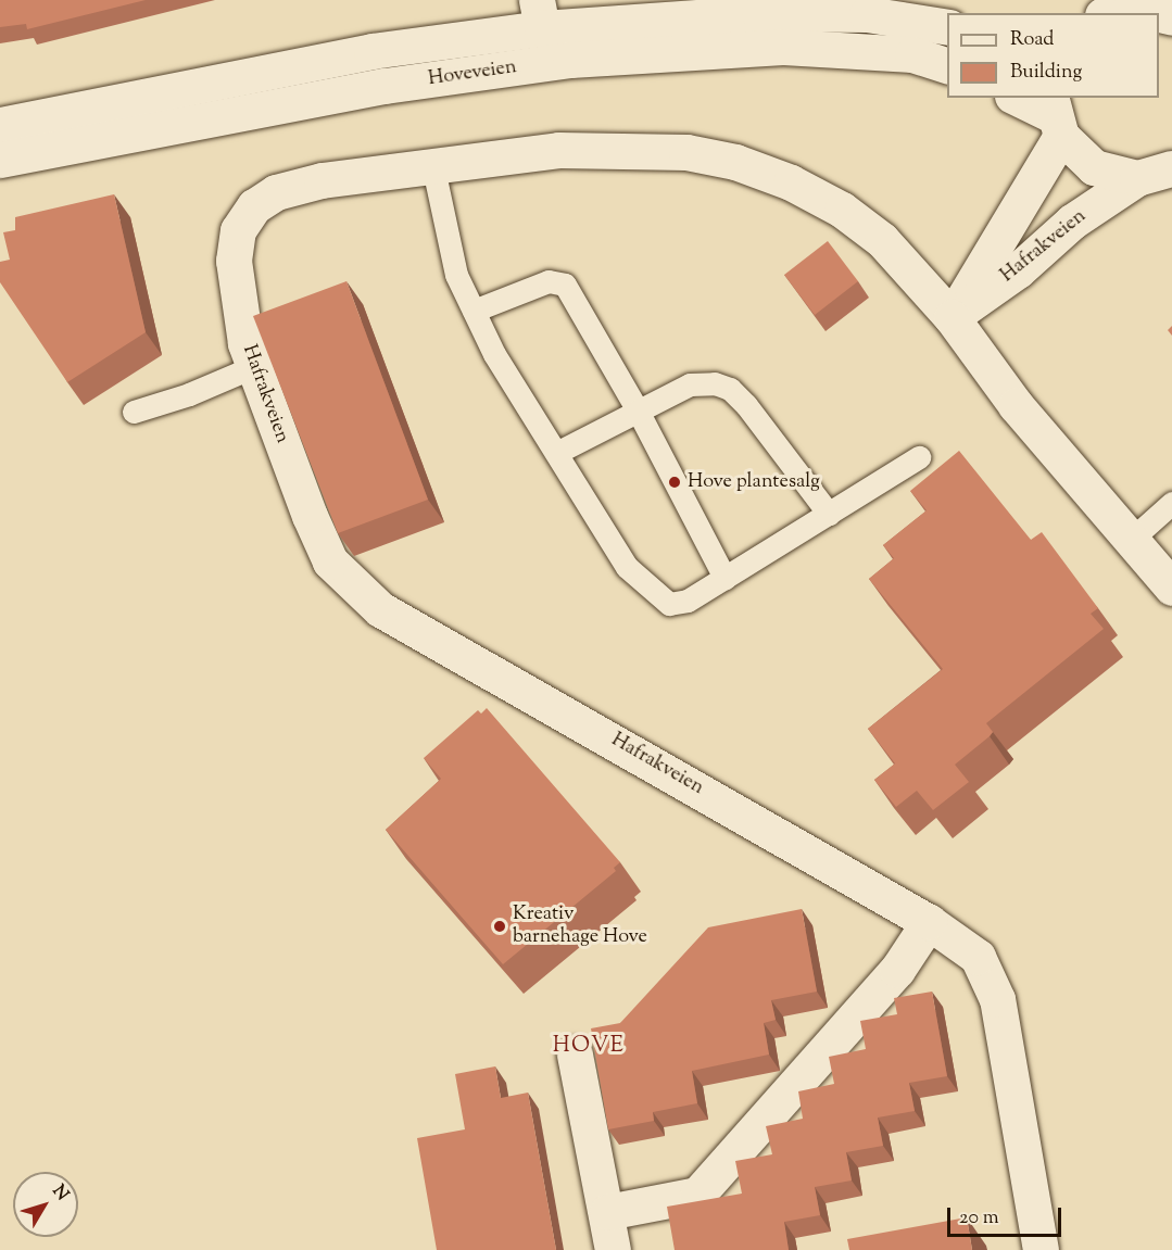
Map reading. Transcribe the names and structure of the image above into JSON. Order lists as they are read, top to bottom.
{
  "streets": {
    "street": ["Hoveveien", "Hafrakveien"]
  },
  "districts": ["HOVE"],
  "places": ["Hove plantesalg", "Kreativ barnehage Hove"],
  "legend": ["Road", "Building"],
  "scale_bar": "20 m",
  "north": "top right"
}
